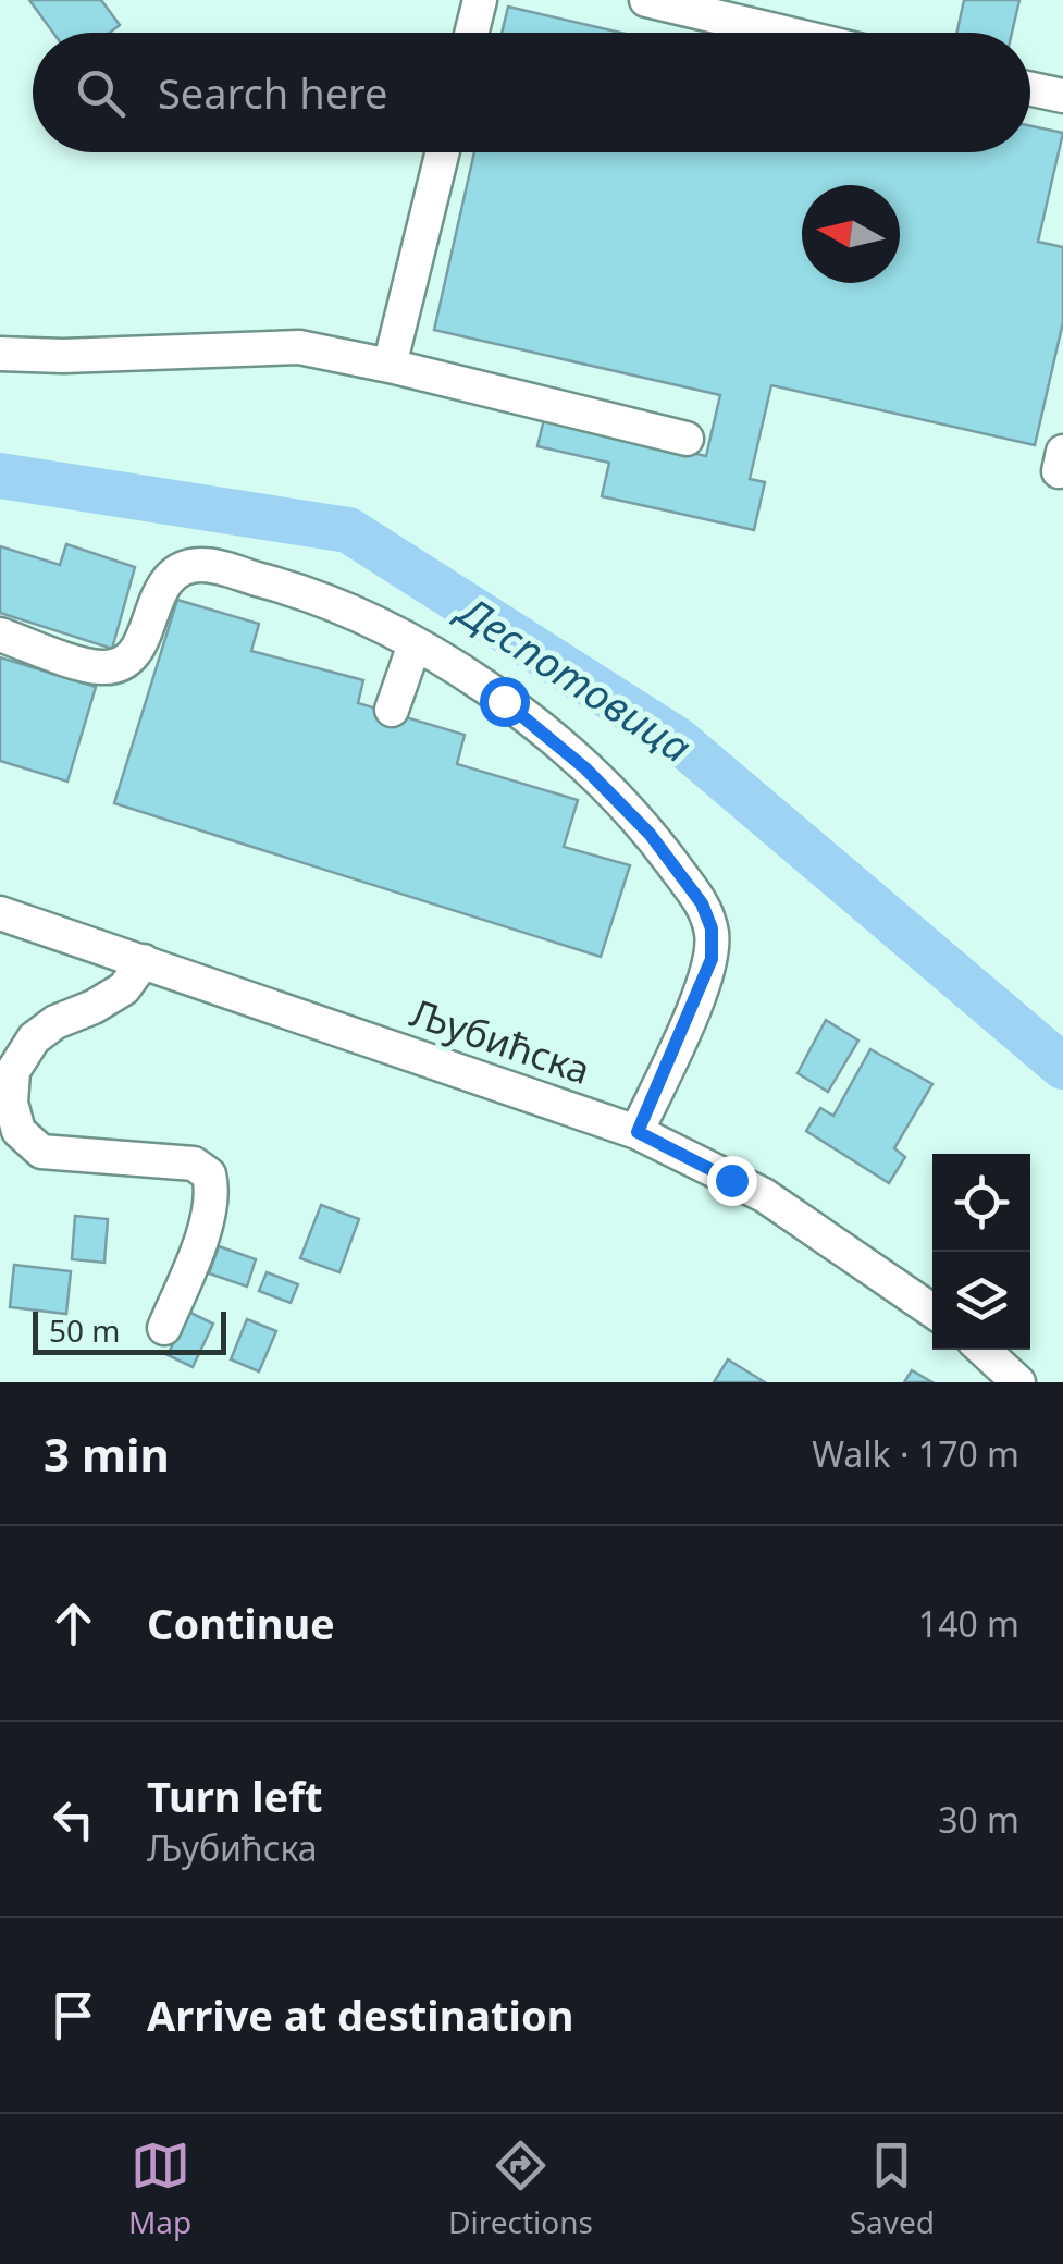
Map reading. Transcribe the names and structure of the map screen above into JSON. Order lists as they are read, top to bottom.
{
  "streets": {
    "street": ["Љубићска"]
  },
  "water": ["Деспотовица"],
  "scale_bar": "50 m",
  "north": "left",
  "page": {
    "search": "Search here",
    "scale": "50 m",
    "heading": ["3 min", "Walk · 170 m"],
    "list": [
      ["Continue", "140 m"],
      ["Turn left", "Љубићска", "30 m"],
      "Arrive at destination"
    ],
    "nav": ["Map", "Directions", "Saved"]
  }
}
